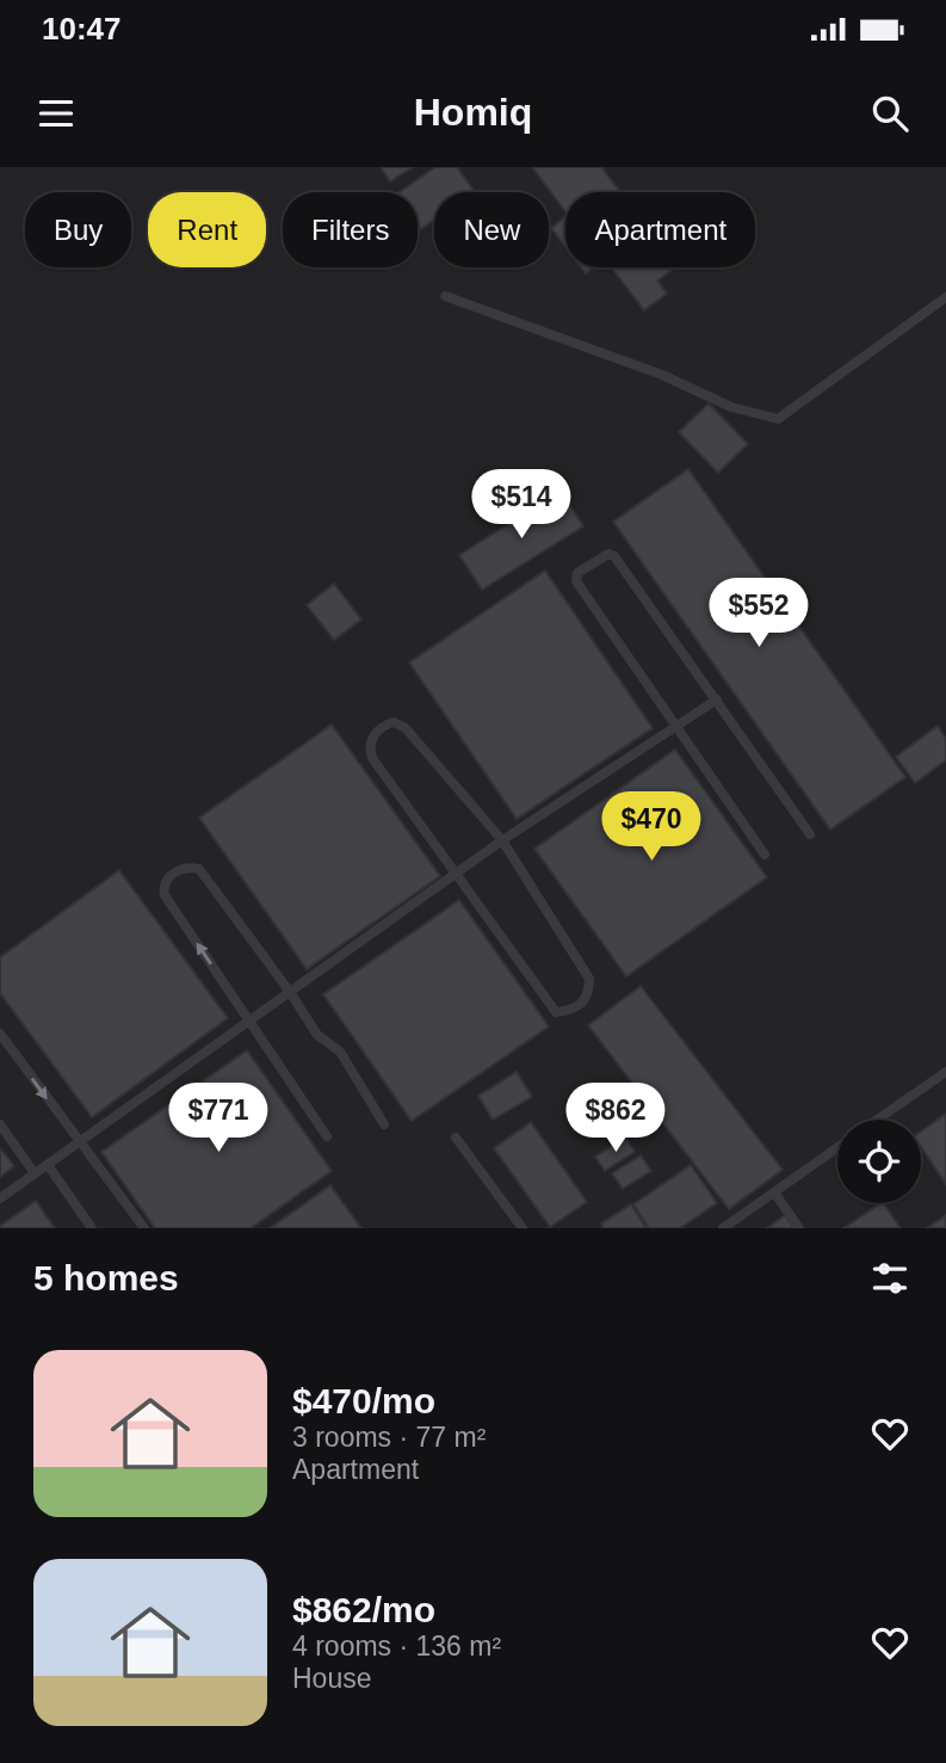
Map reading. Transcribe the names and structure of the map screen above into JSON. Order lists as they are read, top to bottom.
{
  "page": {
    "status": "10:47",
    "header": "Homiq",
    "chip": [
      "Buy",
      "Rent",
      "Filters",
      "New",
      "Apartment"
    ],
    "price": [
      "$514",
      "$552",
      "$470",
      "$771",
      "$862"
    ],
    "heading": "5 homes",
    "list": [
      {
        "name": "$470/mo",
        "note": "3 rooms · 77 m² · Apartment"
      },
      {
        "name": "$862/mo",
        "note": "4 rooms · 136 m² · House"
      }
    ]
  }
}
